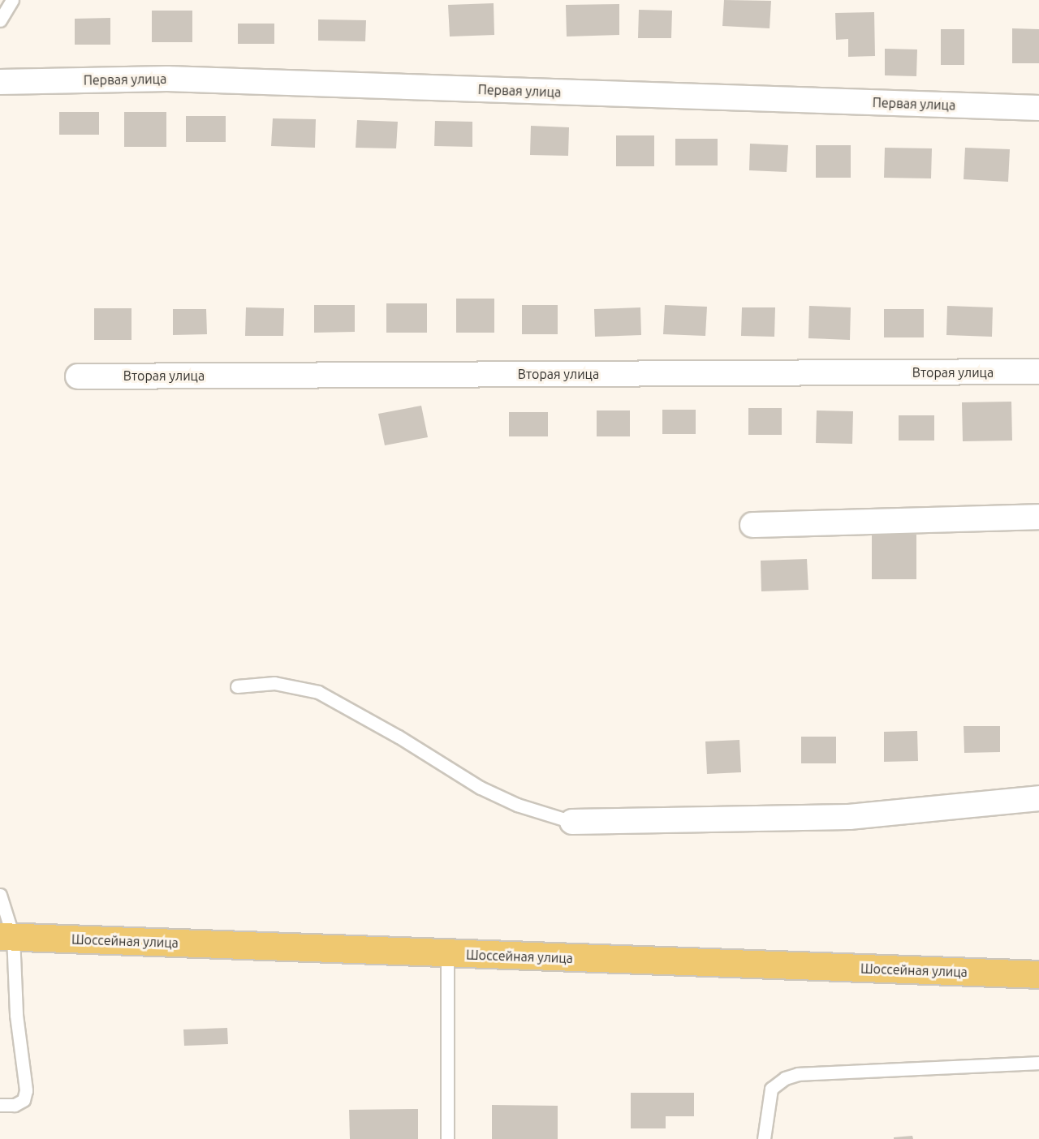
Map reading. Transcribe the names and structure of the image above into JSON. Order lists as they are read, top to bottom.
{
  "streets": {
    "main road": ["Шоссейная улица"],
    "street": ["Первая улица", "Вторая улица"]
  }
}
